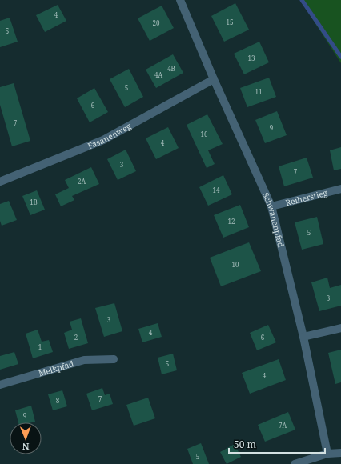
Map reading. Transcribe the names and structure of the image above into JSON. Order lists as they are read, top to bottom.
{
  "streets": {
    "street": [
      "Fasanenweg",
      "Reiherstieg",
      "Schwanenpfad",
      "Melkpfad"
    ]
  },
  "crossings": [
    ["Fasanenweg", "Schwanenpfad"],
    ["Reiherstieg", "Schwanenpfad"]
  ],
  "house_numbers": [
    "4",
    "15",
    "20",
    "5",
    "13",
    "4B",
    "4A",
    "5",
    "11",
    "6",
    "7",
    "9",
    "16",
    "4",
    "3",
    "7",
    "2A",
    "14",
    "1B",
    "12",
    "5",
    "10",
    "3",
    "3",
    "4",
    "2",
    "6",
    "1",
    "5",
    "4",
    "7",
    "8",
    "9",
    "7A",
    "5"
  ],
  "scale_bar": "50 m",
  "north": "bottom"
}
